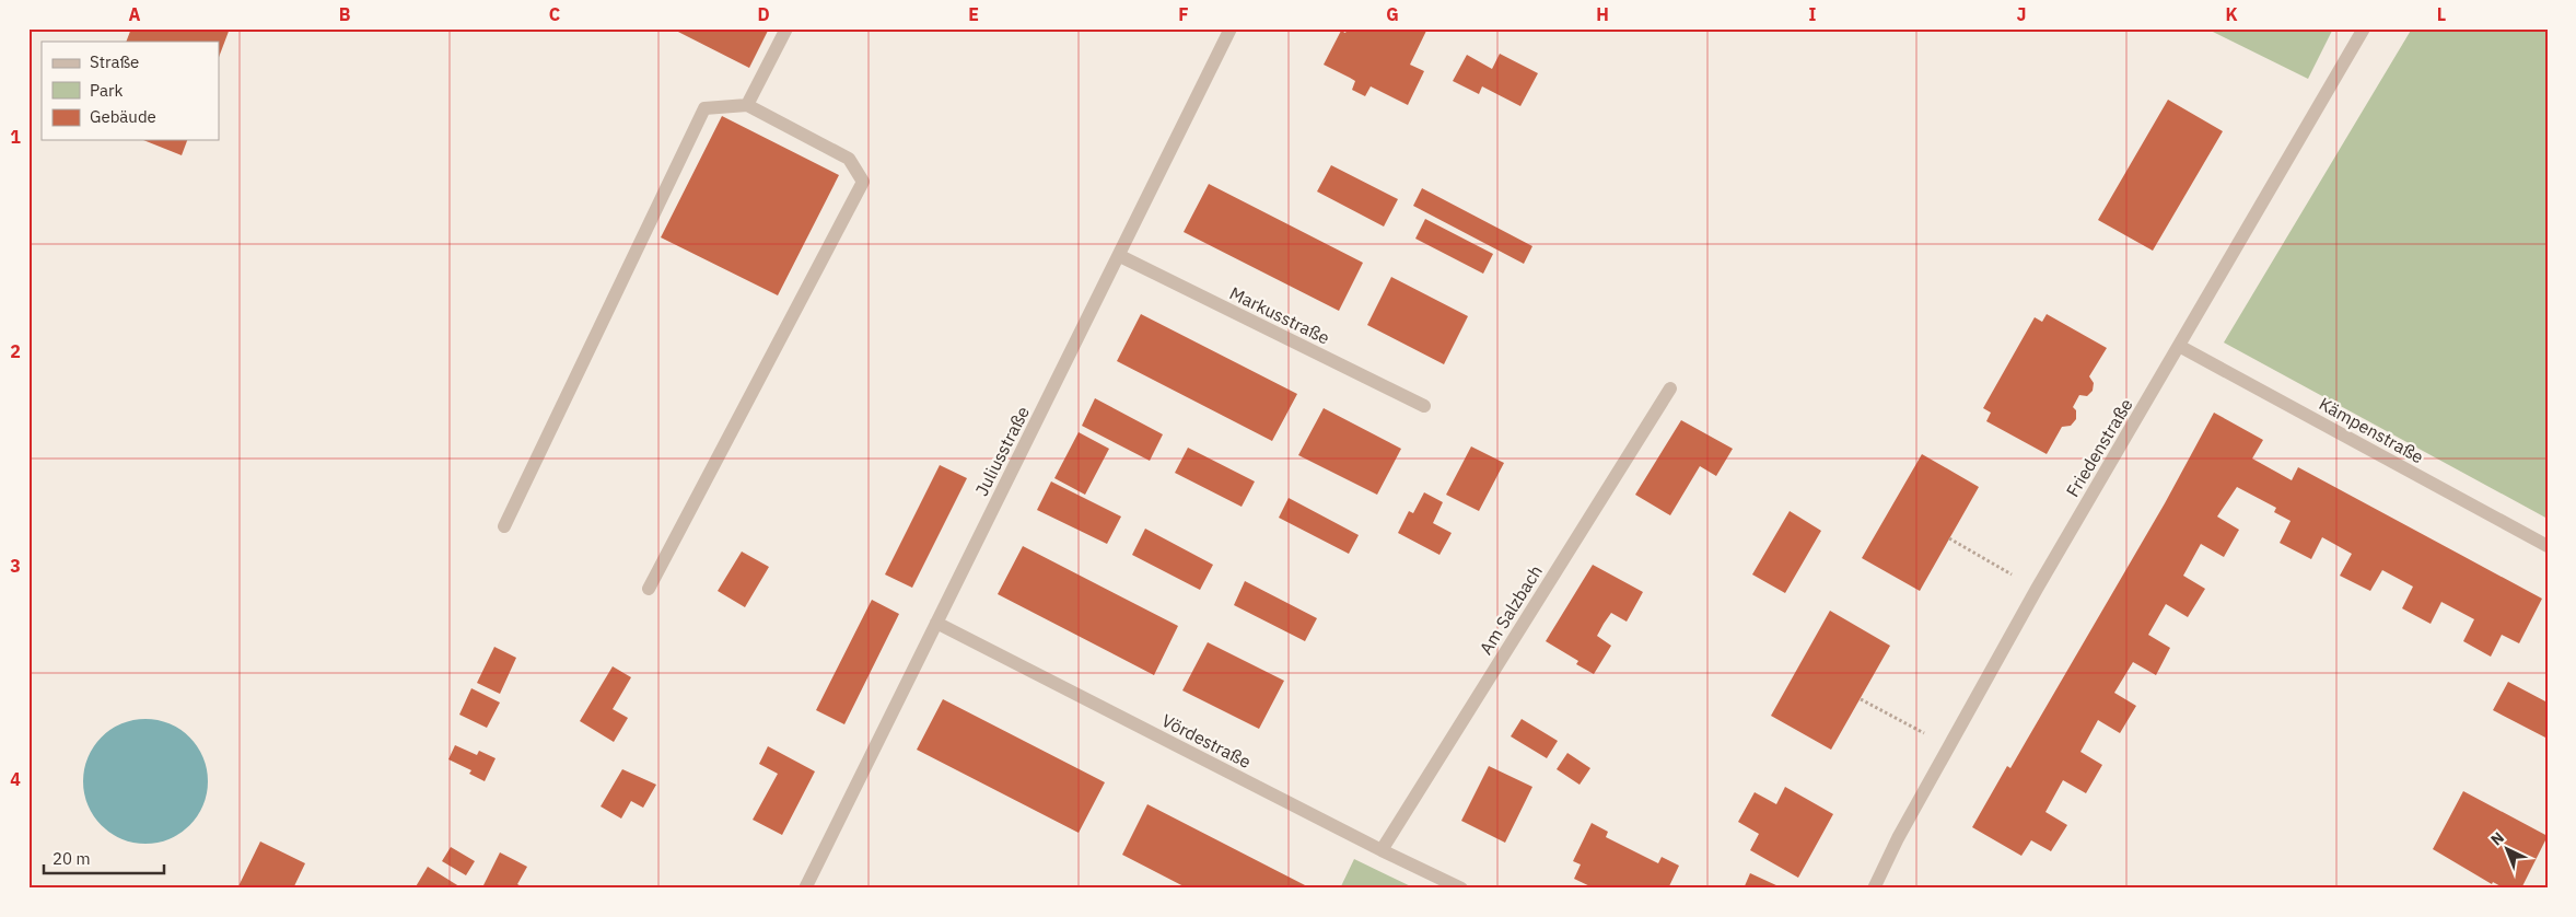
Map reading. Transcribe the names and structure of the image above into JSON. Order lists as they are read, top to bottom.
{
  "streets": {
    "street": [
      "Markusstraße",
      "Kämpenstraße",
      "Friedenstraße",
      "Juliusstraße",
      "Am Salzbach",
      "Vördestraße"
    ]
  },
  "crossings": [
    ["Markusstraße", "Juliusstraße"],
    ["Kämpenstraße", "Friedenstraße"],
    ["Juliusstraße", "Vördestraße"],
    ["Am Salzbach", "Vördestraße"]
  ],
  "legend": ["Straße", "Park", "Gebäude"],
  "scale_bar": "20 m",
  "north": "top left",
  "grid": {
    "columns": [
      "A",
      "B",
      "C",
      "D",
      "E",
      "F",
      "G",
      "H",
      "I",
      "J",
      "K",
      "L"
    ],
    "rows": [
      "1",
      "2",
      "3",
      "4"
    ]
  }
}
